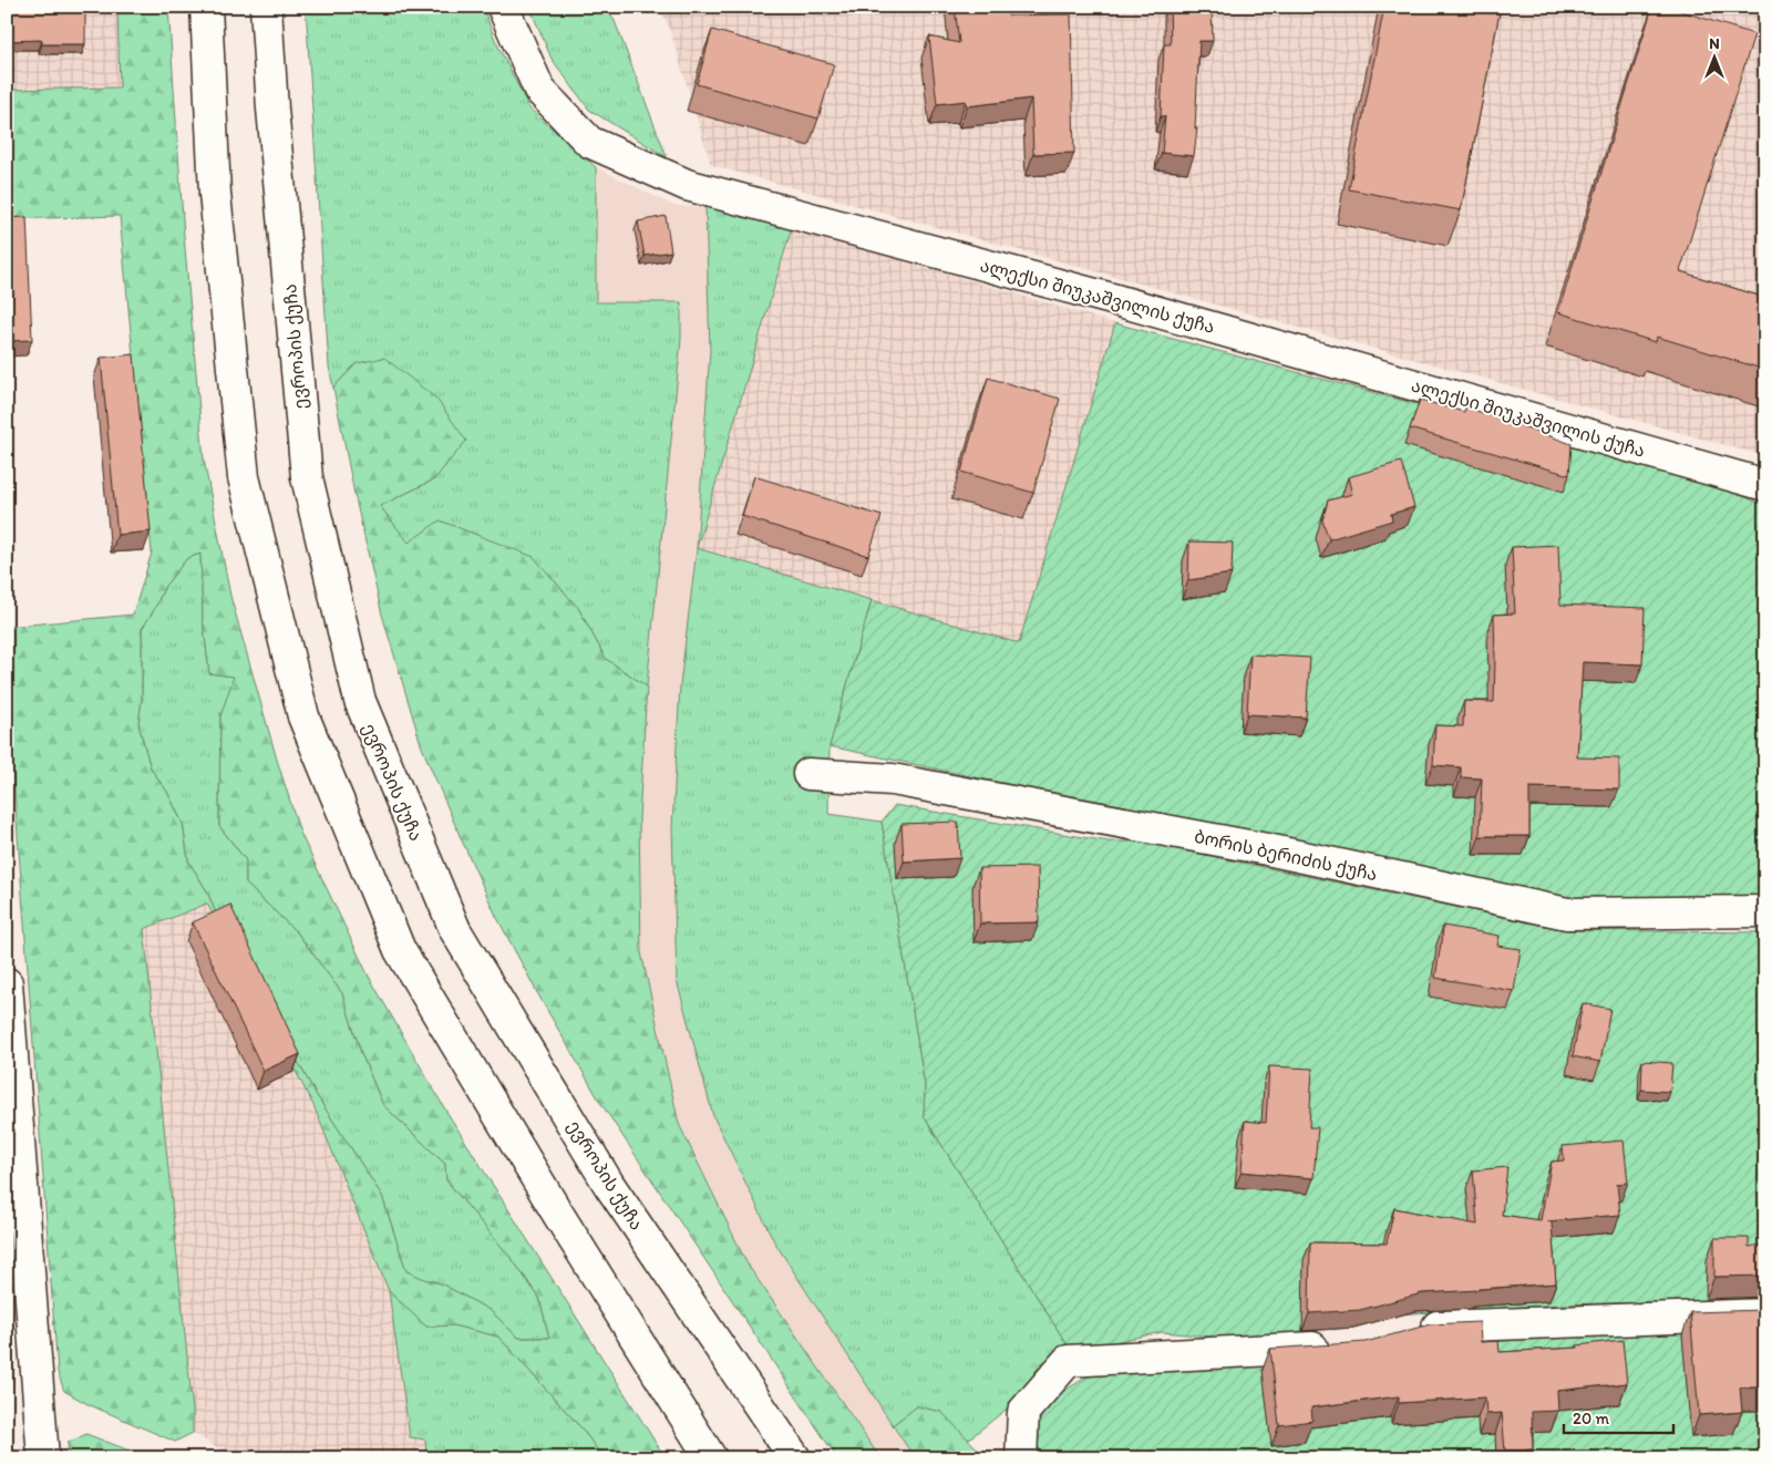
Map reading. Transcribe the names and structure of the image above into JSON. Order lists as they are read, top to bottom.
{
  "streets": {
    "street": ["ალექსი შიუკაშვილის ქუჩა", "ევროპის ქუჩა", "ბორის ბერიძის ქუჩა"]
  },
  "scale_bar": "20 m",
  "north": "top"
}
